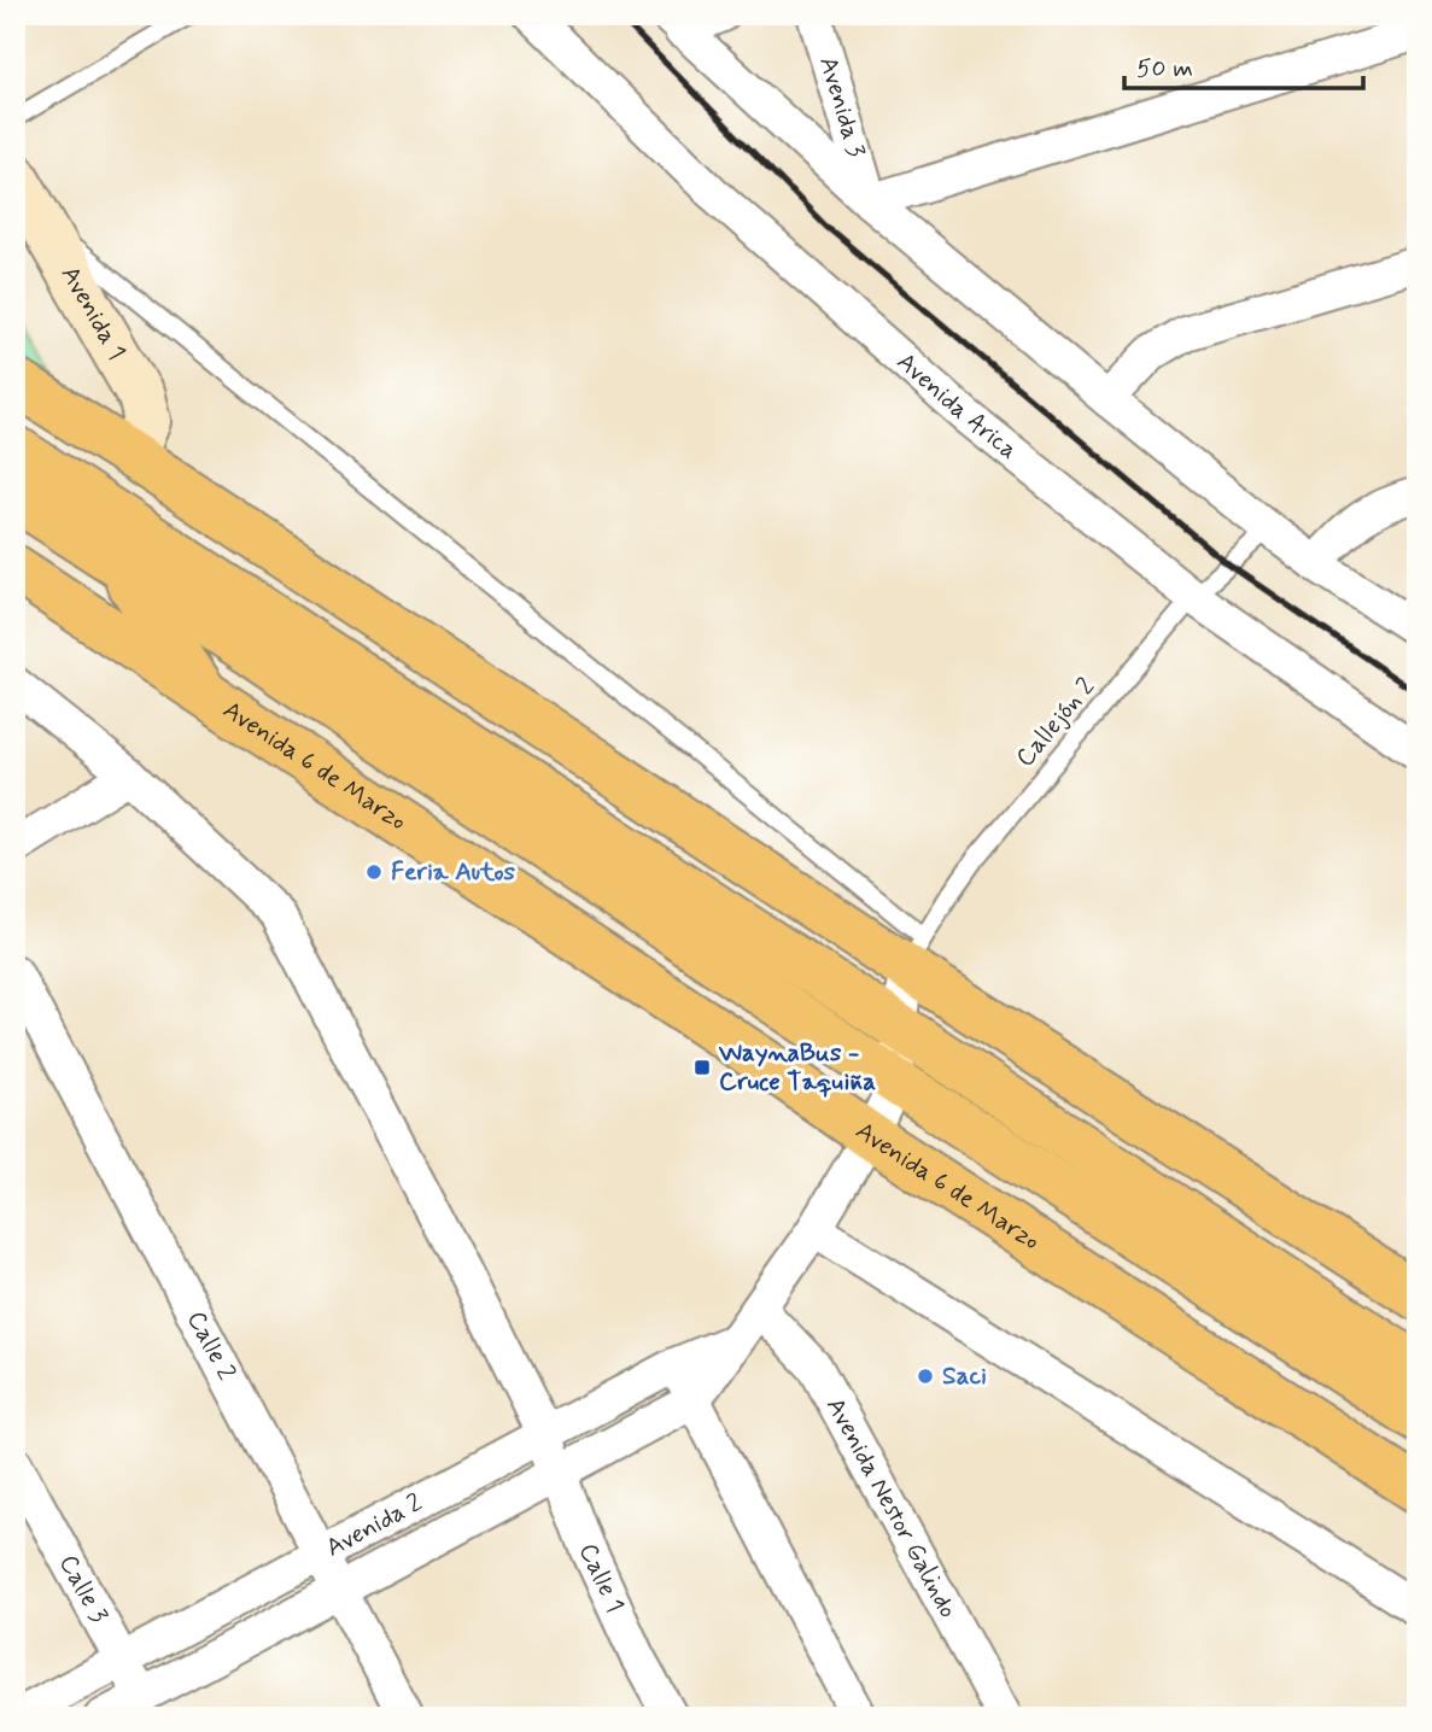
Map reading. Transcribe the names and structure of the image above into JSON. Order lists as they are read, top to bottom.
{
  "streets": {
    "main road": ["Avenida 6 de Marzo"],
    "street": [
      "Avenida 3",
      "Avenida 1",
      "Avenida Arica",
      "Calle 2",
      "Avenida Nestor Galindo",
      "Avenida 2",
      "Calle 1",
      "Calle 3"
    ],
    "lane": ["Callejón 2"]
  },
  "crossings": [
    ["Avenida Arica", "Callejón 2"],
    ["Callejón 2", "Avenida 2"],
    ["Avenida 6 de Marzo", "Avenida 2"],
    ["Calle 2", "Avenida 2"],
    ["Avenida Nestor Galindo", "Avenida 2"],
    ["Avenida 2", "Calle 1"],
    ["Avenida 2", "Calle 3"]
  ],
  "places": {
    "other": ["Feria Autos", "Saci"],
    "transit": ["WaynaBus - Cruce Taquiña"]
  },
  "scale_bar": "50 m"
}
